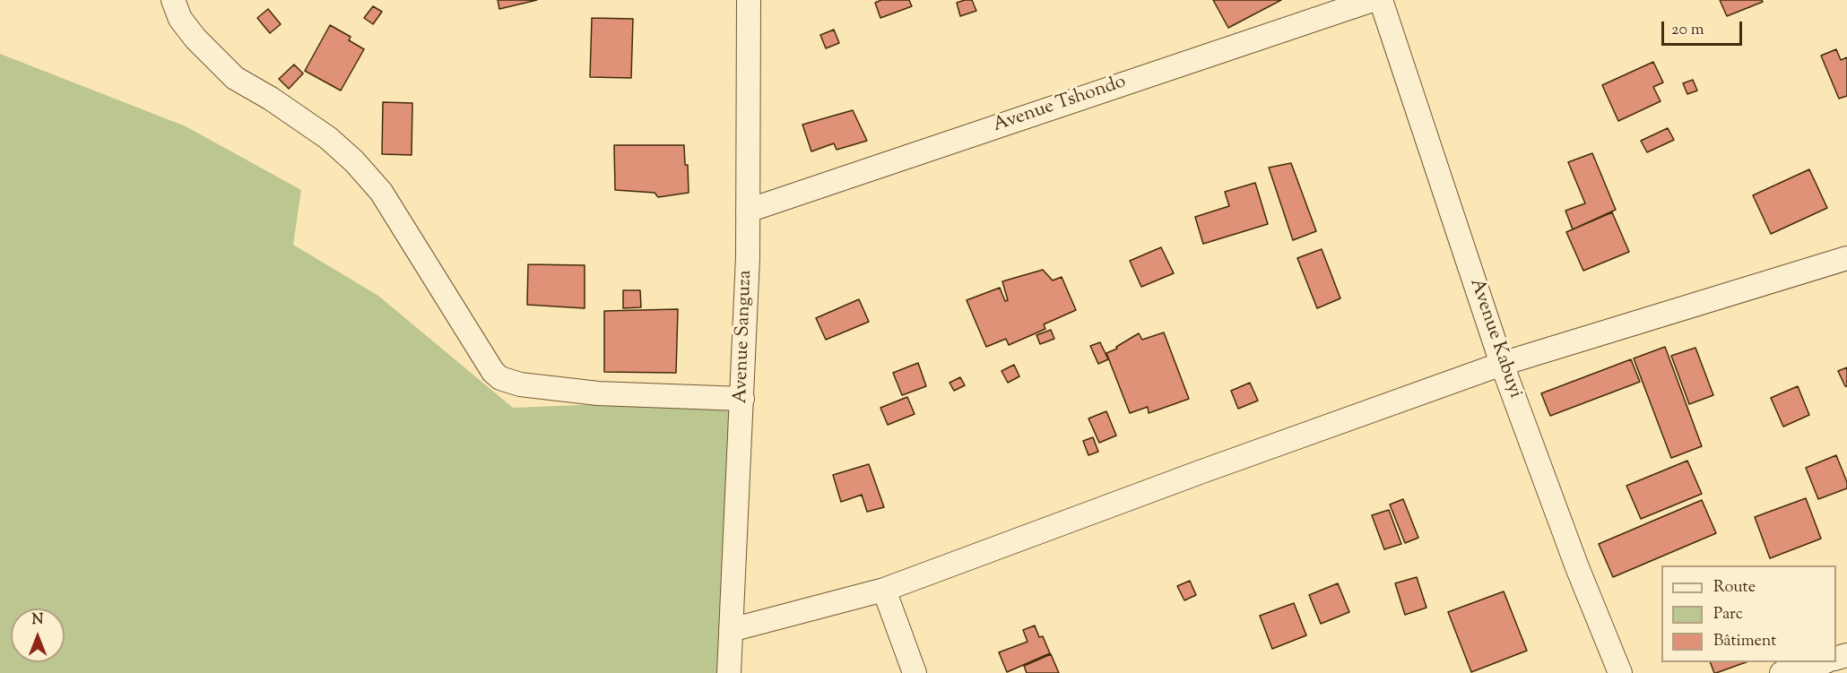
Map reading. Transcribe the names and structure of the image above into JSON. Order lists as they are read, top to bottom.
{
  "streets": {
    "street": ["Avenue Tshondo", "Avenue Sanguza", "Avenue Kabuyi"]
  },
  "crossings": [
    ["Avenue Tshondo", "Avenue Sanguza"]
  ],
  "legend": ["Route", "Parc", "Bâtiment"],
  "scale_bar": "20 m",
  "north": "top"
}
